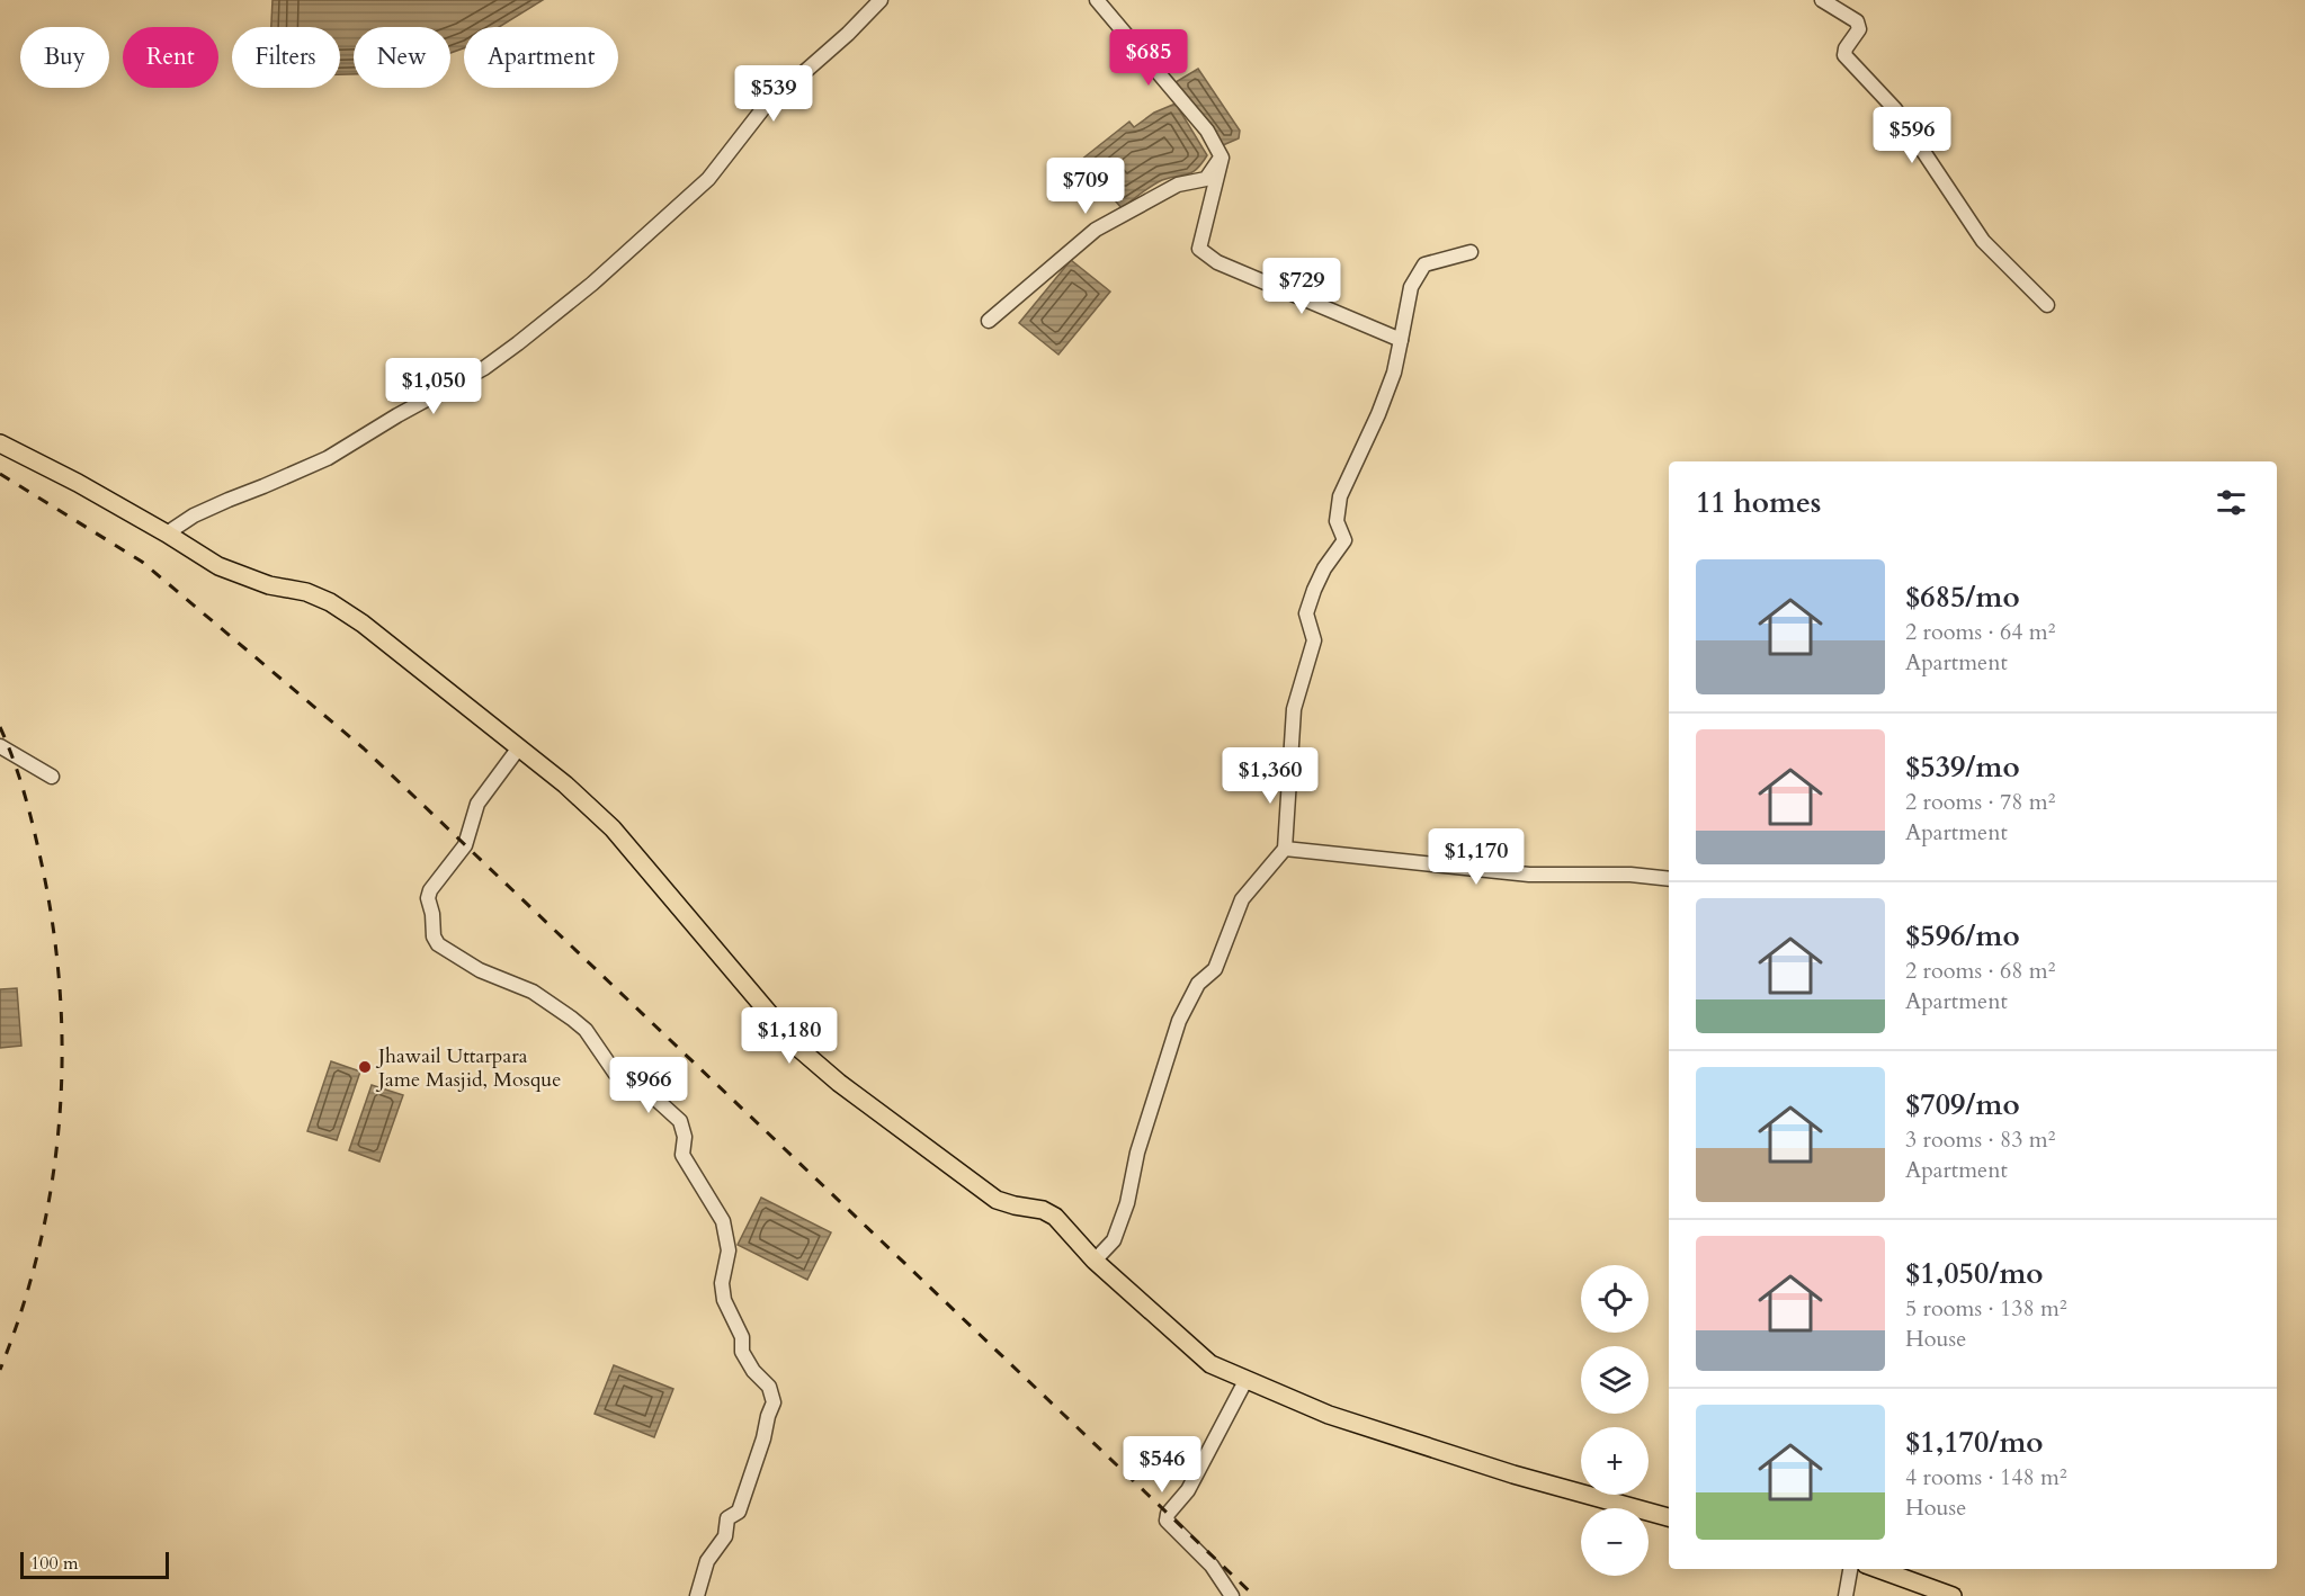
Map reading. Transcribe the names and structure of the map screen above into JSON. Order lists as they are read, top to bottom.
{
  "places": ["Jhawail Uttarpara Jame Masjid, Mosque"],
  "scale_bar": "100 m",
  "page": {
    "chip": [
      "Buy",
      "Rent",
      "Filters",
      "New",
      "Apartment"
    ],
    "price": [
      "$685",
      "$539",
      "$596",
      "$709",
      "$729",
      "$1,050",
      "$1,360",
      "$1,170",
      "$1,180",
      "$966",
      "$546"
    ],
    "heading": "11 homes",
    "list": [
      {
        "name": "$685/mo",
        "note": "2 rooms · 64 m² · Apartment"
      },
      {
        "name": "$539/mo",
        "note": "2 rooms · 78 m² · Apartment"
      },
      {
        "name": "$596/mo",
        "note": "2 rooms · 68 m² · Apartment"
      },
      {
        "name": "$709/mo",
        "note": "3 rooms · 83 m² · Apartment"
      },
      {
        "name": "$1,050/mo",
        "note": "5 rooms · 138 m² · House"
      },
      {
        "name": "$1,170/mo",
        "note": "4 rooms · 148 m² · House"
      }
    ],
    "map_buttons": ["+", "−"],
    "scale": "100 m"
  }
}
